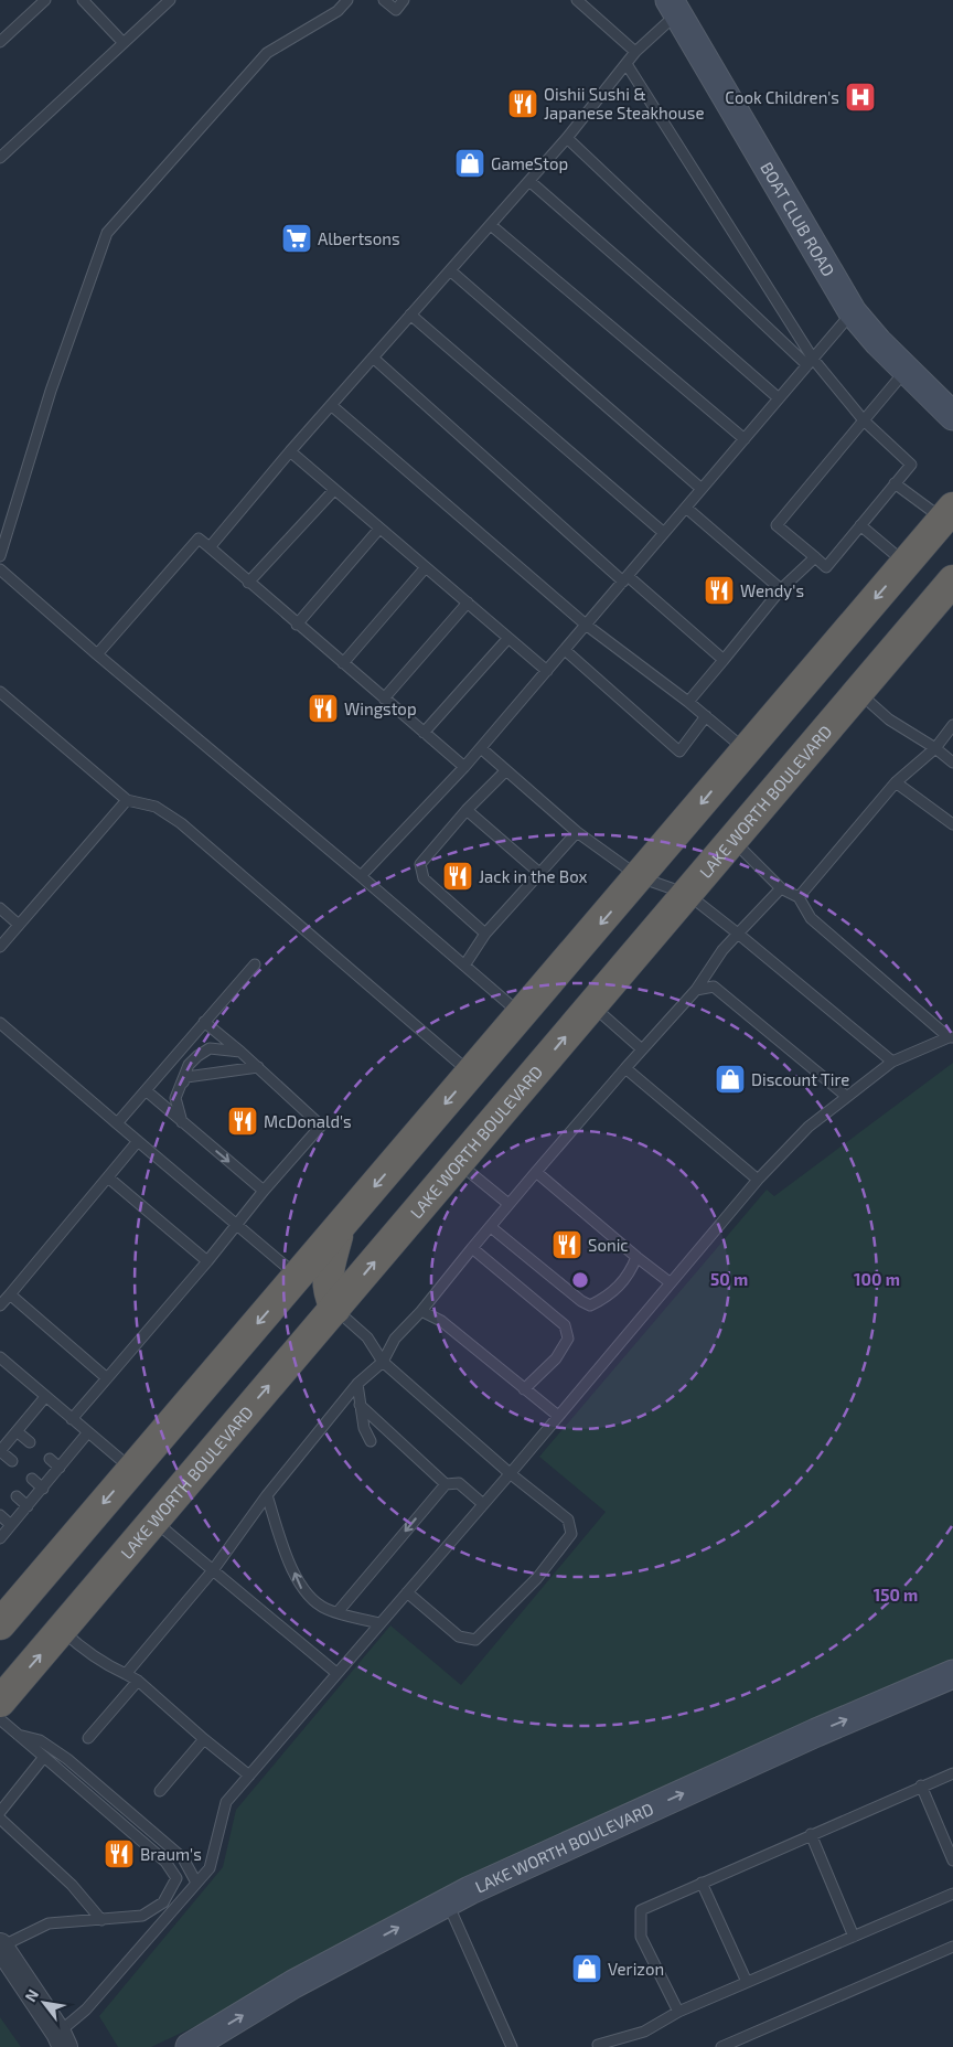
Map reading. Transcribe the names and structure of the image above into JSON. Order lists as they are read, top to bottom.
{
  "streets": {
    "highway": ["LAKE WORTH BOULEVARD"],
    "main road": ["BOAT CLUB ROAD"]
  },
  "places": {
    "hospital": ["Cook Children's"],
    "restaurant": [
      "Oishii Sushi & Japanese Steakhouse",
      "Wendy's",
      "Wingstop",
      "Jack in the Box",
      "McDonald's",
      "Sonic",
      "Braum's"
    ],
    "shop": ["GameStop", "Discount Tire", "Verizon"],
    "supermarket": ["Albertsons"]
  },
  "north": "top left",
  "rings": ["50 m", "100 m", "150 m"]
}
